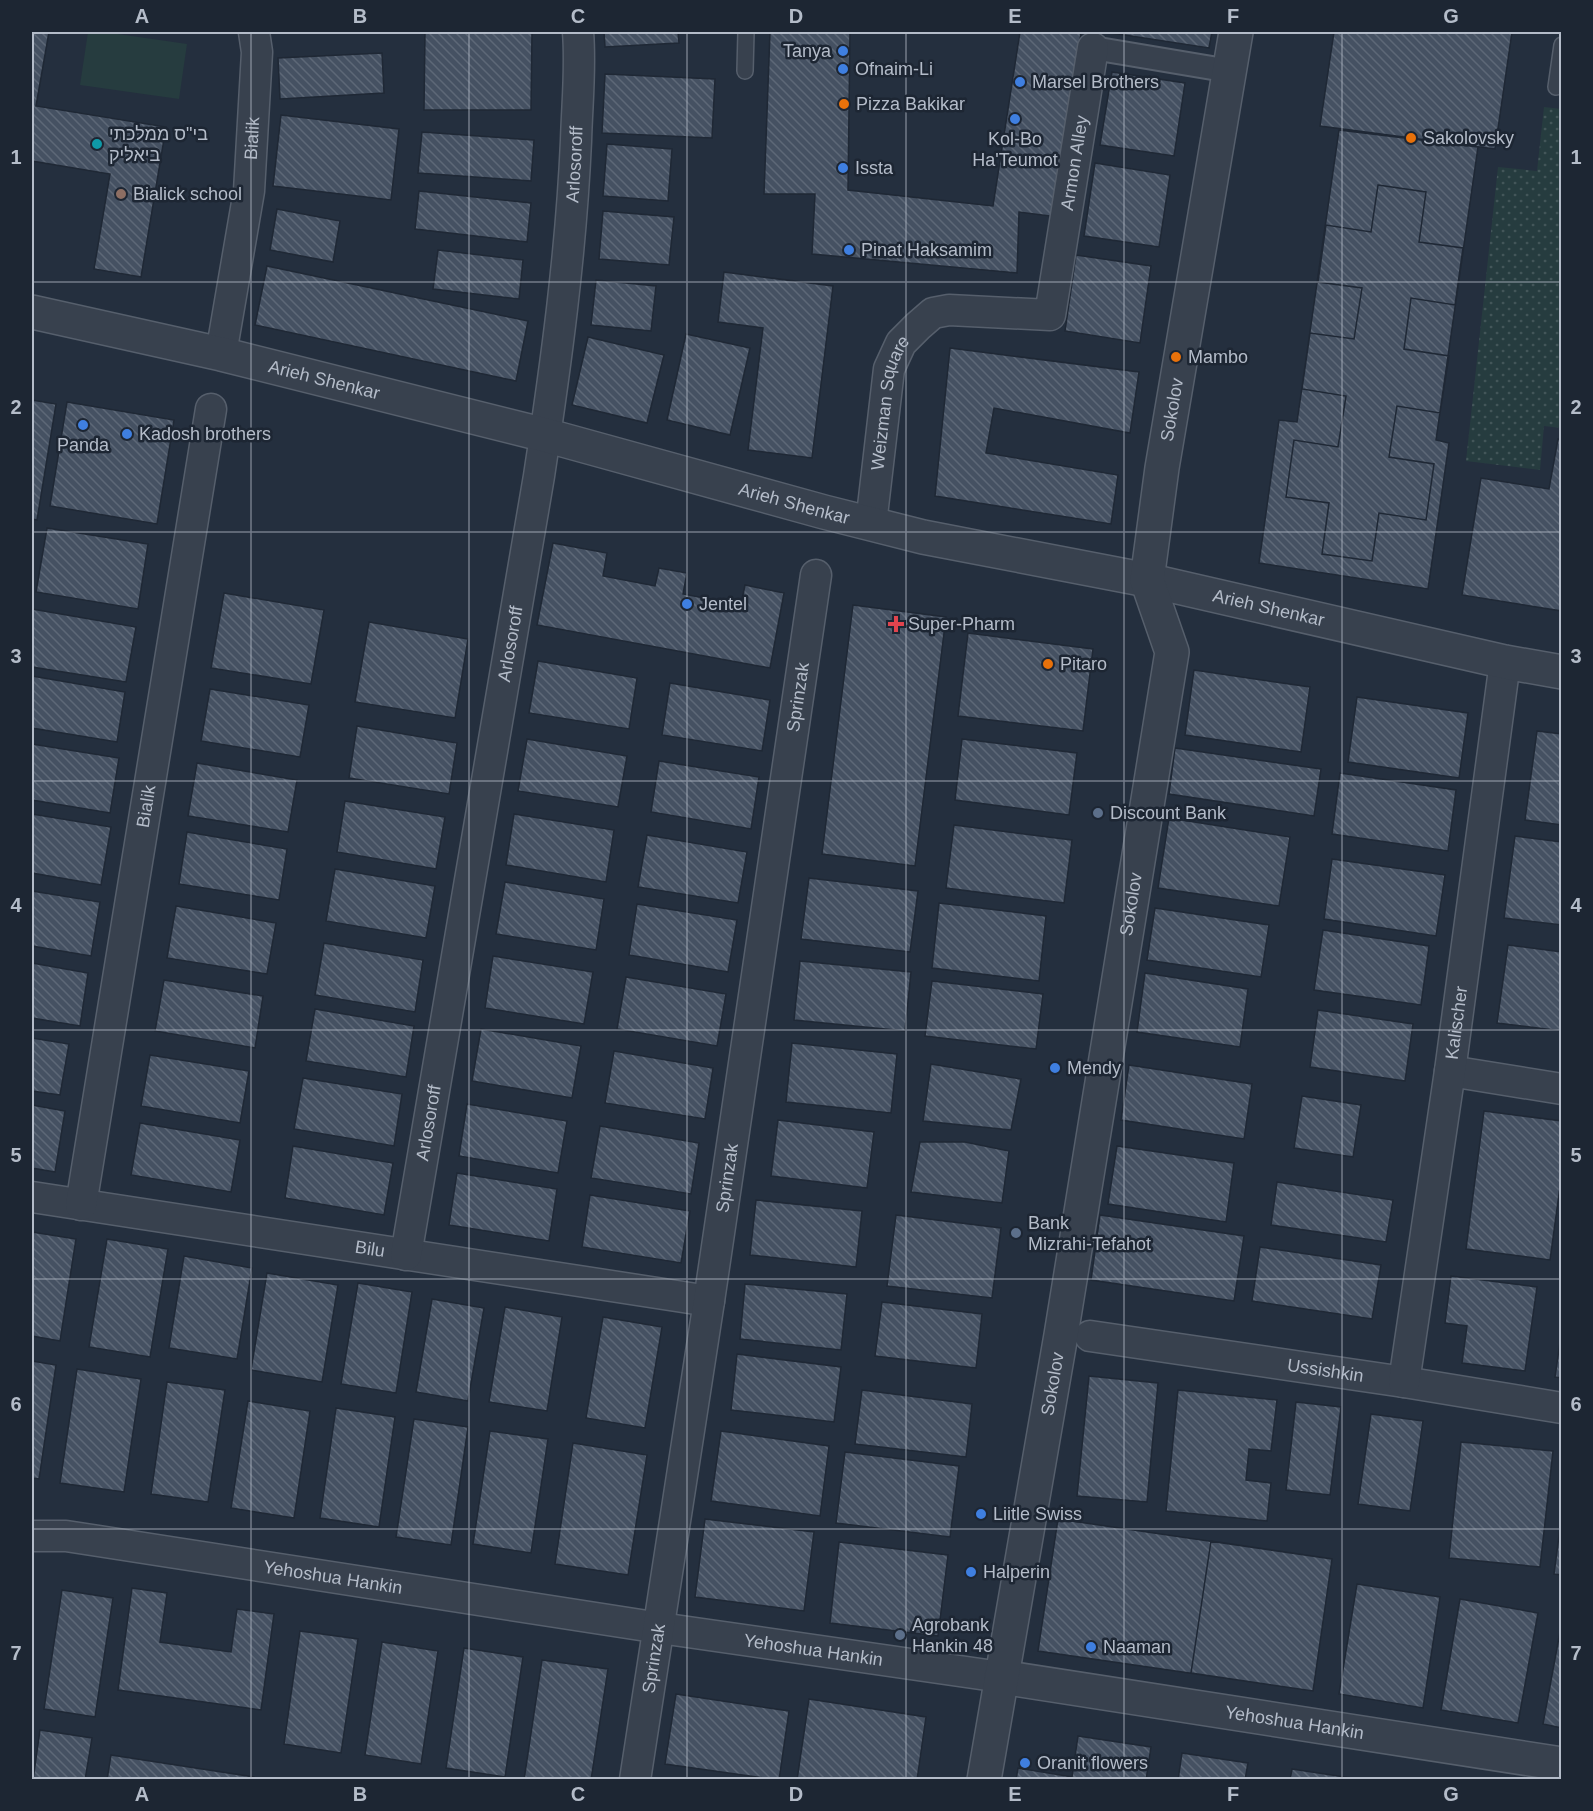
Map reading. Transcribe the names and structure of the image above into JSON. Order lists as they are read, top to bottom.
{
  "streets": {
    "street": [
      "Bialik",
      "Armon Alley",
      "Arlosoroff",
      "Arieh Shenkar",
      "Weizman Square",
      "Sokolov",
      "Sprinzak",
      "Kalischer",
      "Bilu",
      "Ussishkin",
      "Yehoshua Hankin"
    ]
  },
  "crossings": [
    ["Bialik", "Arieh Shenkar"],
    ["Bialik", "Bilu"],
    ["Armon Alley", "Weizman Square"],
    ["Armon Alley", "Sokolov"],
    ["Arlosoroff", "Arieh Shenkar"],
    ["Arlosoroff", "Bilu"],
    ["Arieh Shenkar", "Weizman Square"],
    ["Arieh Shenkar", "Sokolov"],
    ["Arieh Shenkar", "Kalischer"],
    ["Sokolov", "Yehoshua Hankin"],
    ["Sprinzak", "Bilu"],
    ["Sprinzak", "Yehoshua Hankin"],
    ["Kalischer", "Ussishkin"]
  ],
  "places": {
    "other": [
      "Tanya",
      "Ofnaim-Li",
      "Marsel Brothers",
      "Pizza Bakikar",
      "Kol-Bo Ha'Teumot",
      "Sakolovsky",
      "בי\"ס ממלכתי ביאליק",
      "Issta",
      "Bialick school",
      "Pinat Haksamim",
      "Mambo",
      "Panda",
      "Kadosh brothers",
      "Jentel",
      "Pitaro",
      "Discount Bank",
      "Mendy",
      "Bank Mizrahi-Tefahot",
      "Liitle Swiss",
      "Halperin",
      "Agrobank Hankin 48",
      "Naaman",
      "Oranit flowers"
    ],
    "health": ["Super-Pharm"]
  },
  "grid": {
    "columns": [
      "A",
      "B",
      "C",
      "D",
      "E",
      "F",
      "G"
    ],
    "rows": [
      "1",
      "2",
      "3",
      "4",
      "5",
      "6",
      "7"
    ]
  }
}
